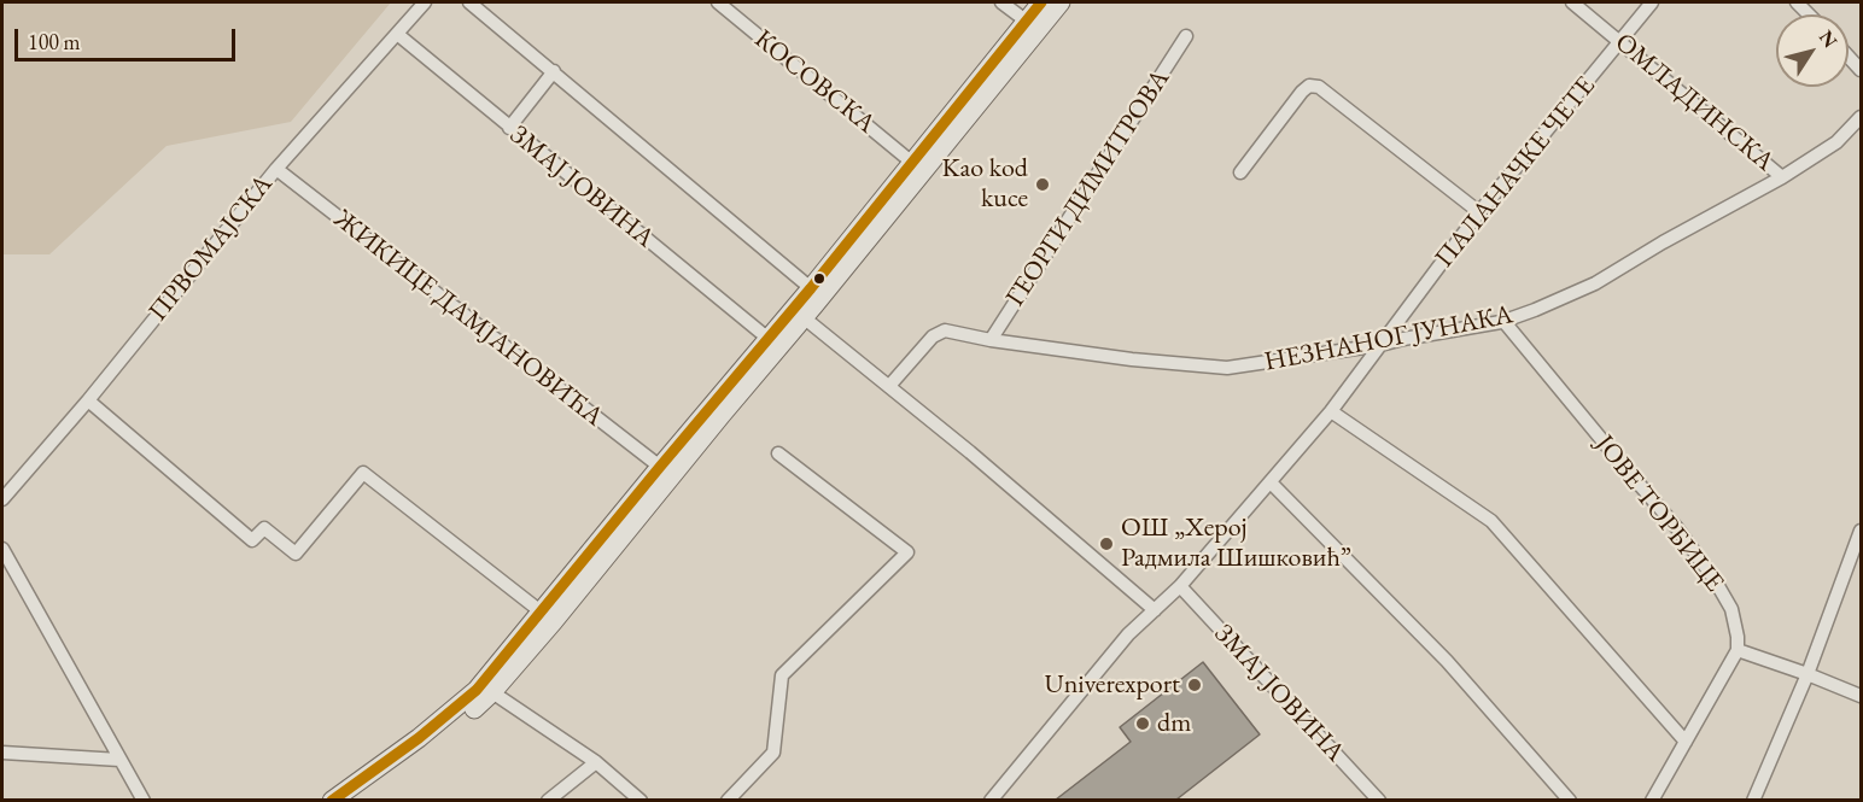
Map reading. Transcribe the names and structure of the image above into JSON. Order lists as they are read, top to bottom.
{
  "streets": {
    "street": [
      "КОСОВСКА",
      "ОМЛАДИНСКА",
      "ПАЛАНАЧКЕ ЧЕТЕ",
      "ЗМАЈ ЈОВИНА",
      "ГЕОРГИ ДИМИТРОВА",
      "ПРВОМАЈСКА",
      "ЖИКИЦЕ ДАМЈАНОВИЋА",
      "НЕЗНАНОГ ЈУНАКА",
      "ЈОВЕ ТОРБИЦЕ"
    ]
  },
  "crossings": [
    ["ОМЛАДИНСКА", "ПАЛАНАЧКЕ ЧЕТЕ"],
    ["ОМЛАДИНСКА", "НЕЗНАНОГ ЈУНАКА"],
    ["ПАЛАНАЧКЕ ЧЕТЕ", "ЗМАЈ ЈОВИНА"],
    ["ПАЛАНАЧКЕ ЧЕТЕ", "НЕЗНАНОГ ЈУНАКА"],
    ["ЗМАЈ ЈОВИНА", "ПРВОМАЈСКА"],
    ["ГЕОРГИ ДИМИТРОВА", "НЕЗНАНОГ ЈУНАКА"],
    ["ПРВОМАЈСКА", "ЖИКИЦЕ ДАМЈАНОВИЋА"],
    ["НЕЗНАНОГ ЈУНАКА", "ЈОВЕ ТОРБИЦЕ"]
  ],
  "places": [
    "Kao kod kuce",
    "ОШ „Херој Радмила Шишковић”",
    "Univerexport",
    "dm"
  ],
  "scale_bar": "100 m",
  "north": "top right"
}
